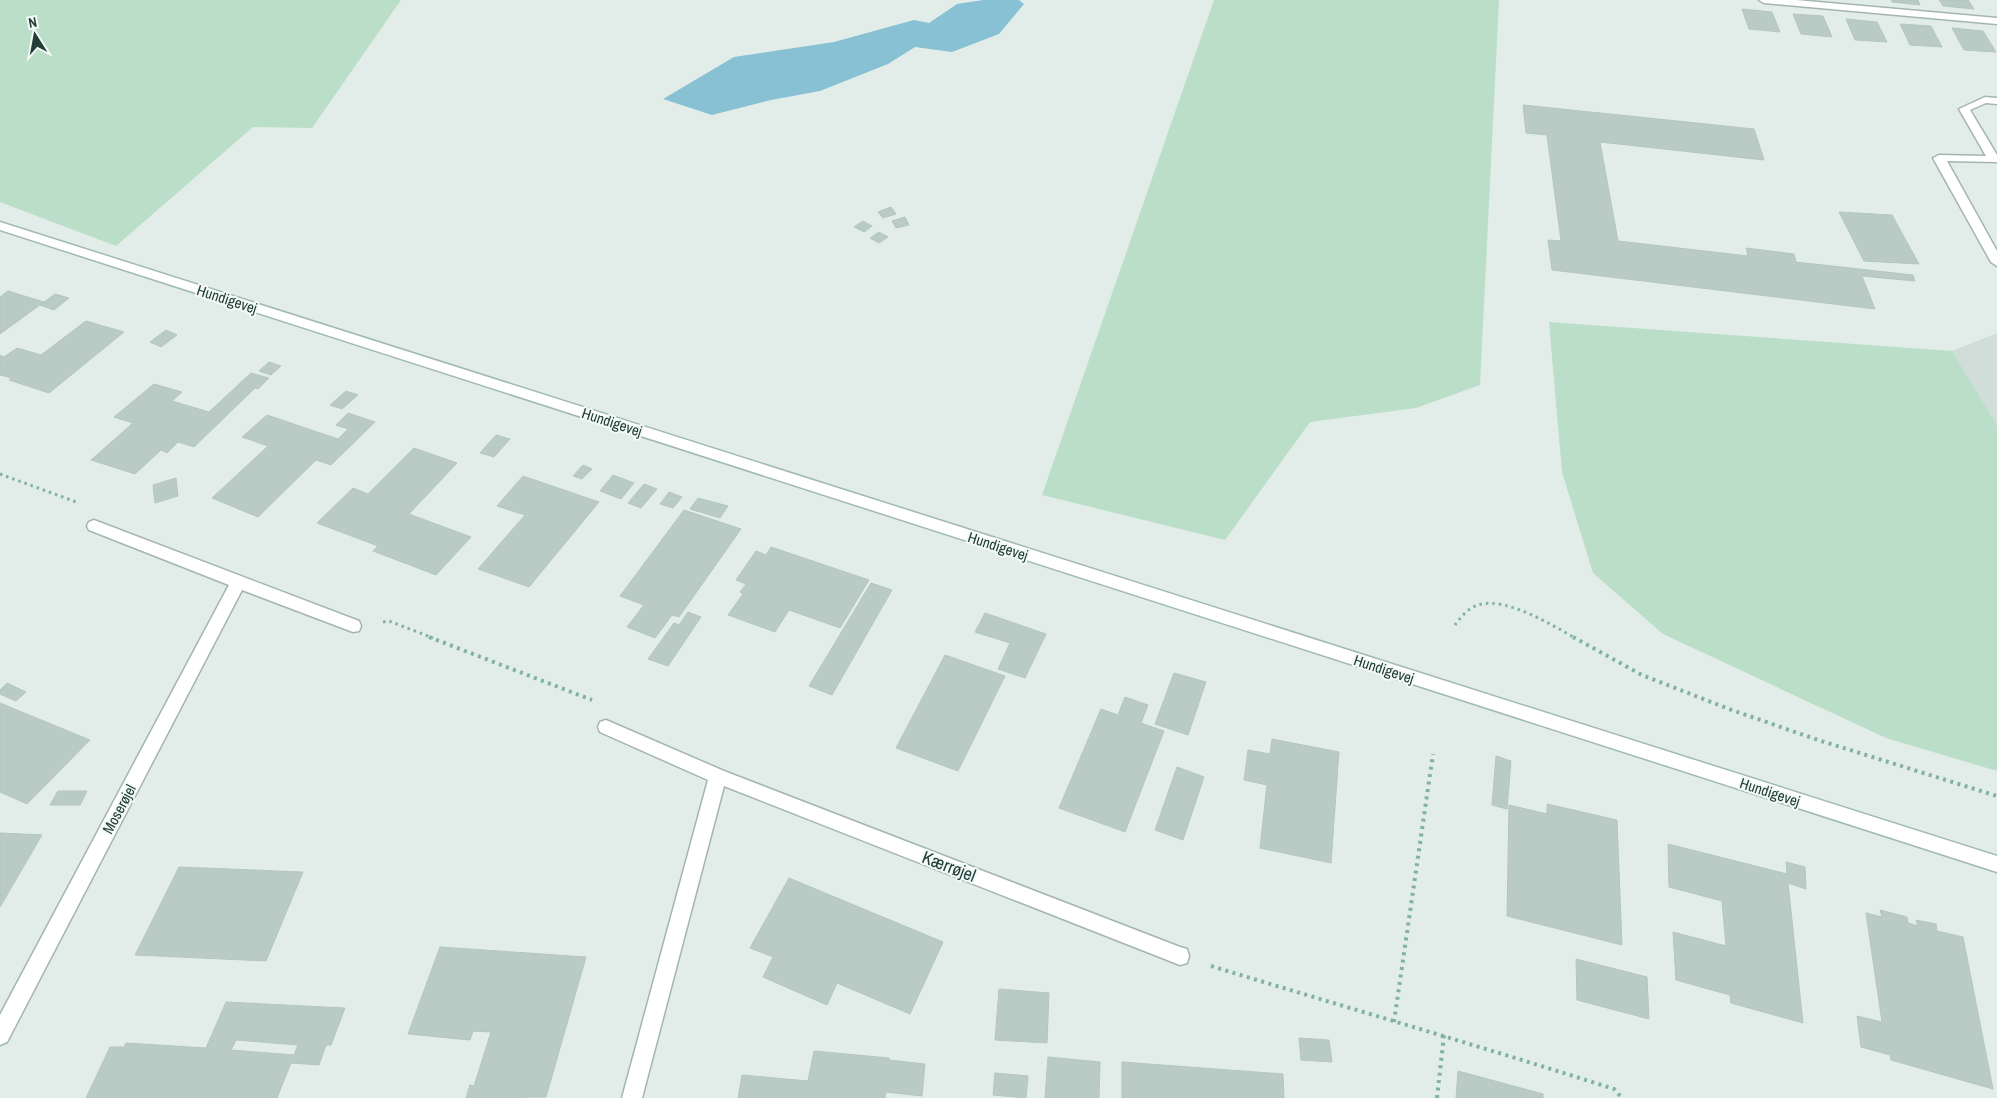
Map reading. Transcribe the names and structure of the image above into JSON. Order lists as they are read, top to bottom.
{
  "streets": {
    "street": ["Hundigevej", "Moserøjel", "Kærrøjel"]
  },
  "north": "top"
}
